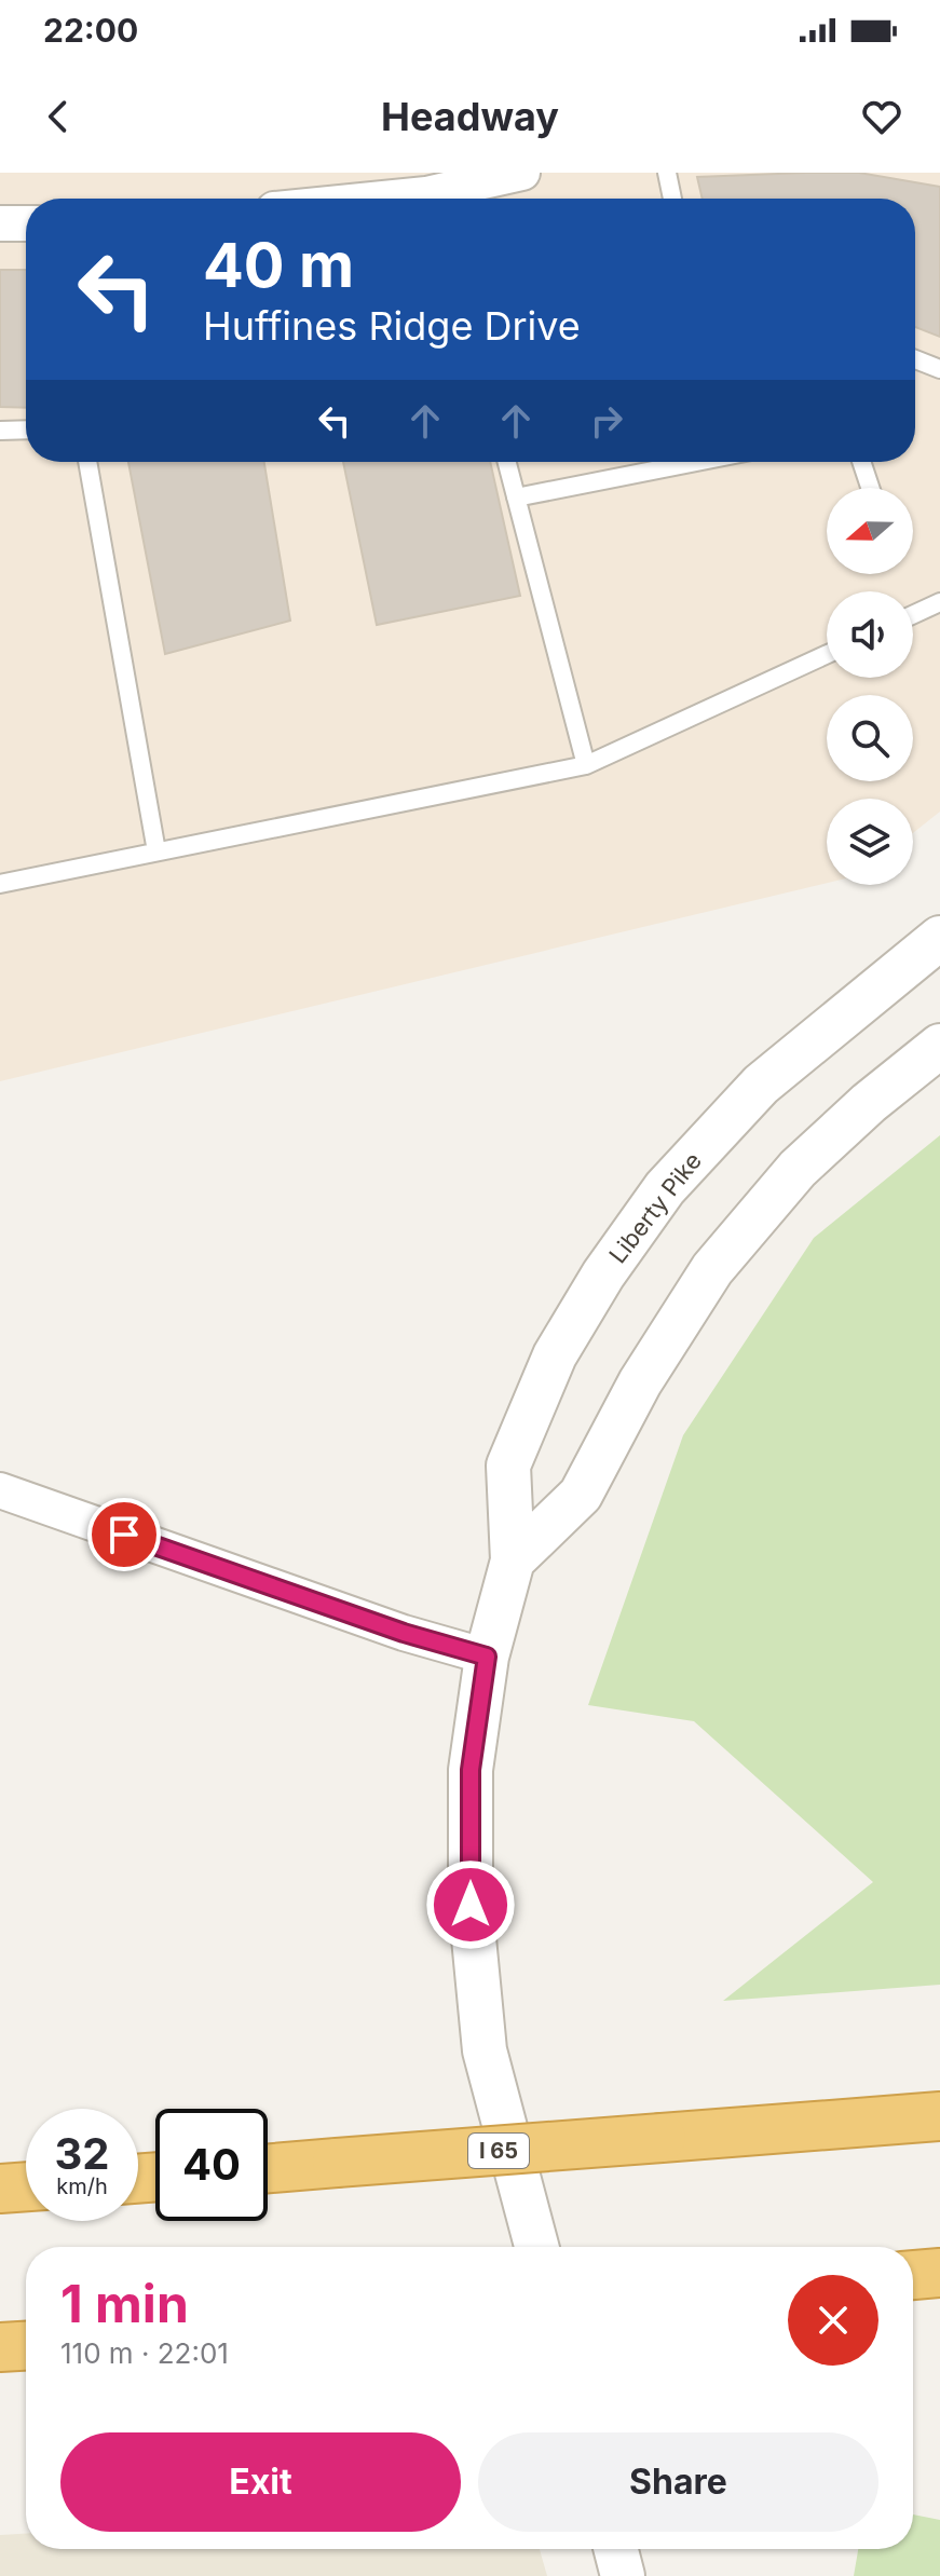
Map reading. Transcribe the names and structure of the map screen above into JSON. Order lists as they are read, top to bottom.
{
  "streets": {
    "highway": ["I 65"],
    "street": ["Liberty Pike"]
  },
  "north": "left",
  "page": {
    "status": "22:00",
    "header": "Headway",
    "turn": ["40 m", "Huffines Ridge Drive"],
    "speed": "32 km/h",
    "limit": "40",
    "heading": ["1 min", "110 m · 22:01"],
    "buttons": ["Exit", "Share"]
  }
}
